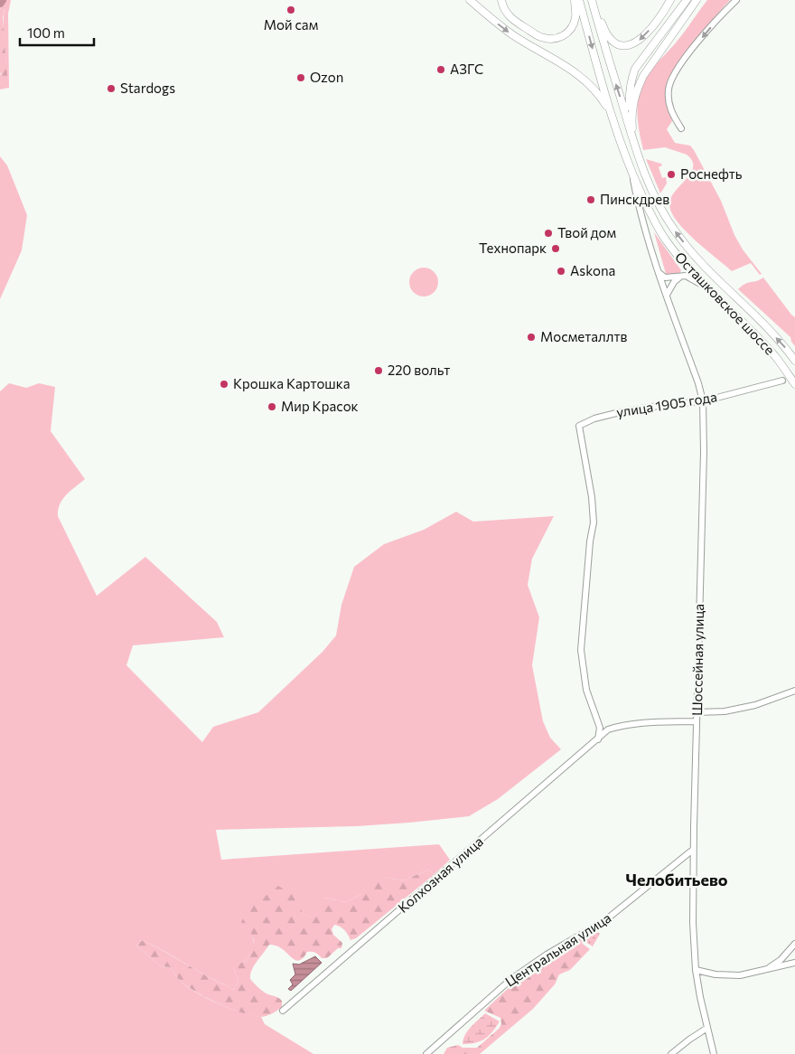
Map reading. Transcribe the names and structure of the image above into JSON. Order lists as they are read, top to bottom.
{
  "streets": {
    "main road": ["Осташковское шоссе"],
    "street": [
      "улица 1905 года",
      "Шоссейная улица",
      "Колхозная улица",
      "Центральная улица"
    ]
  },
  "crossings": [
    ["Осташковское шоссе", "Шоссейная улица"],
    ["улица 1905 года", "Шоссейная улица"],
    ["Шоссейная улица", "Центральная улица"]
  ],
  "districts": ["Челобитьево"],
  "places": [
    "Мой сам",
    "АЗГС",
    "Ozon",
    "Stardogs",
    "Роснефть",
    "Пинскдрев",
    "Твой дом",
    "Технопарк",
    "Askona",
    "Мосметаллтв",
    "220 вольт",
    "Крошка Картошка",
    "Мир Красок"
  ],
  "scale_bar": "100 m"
}
